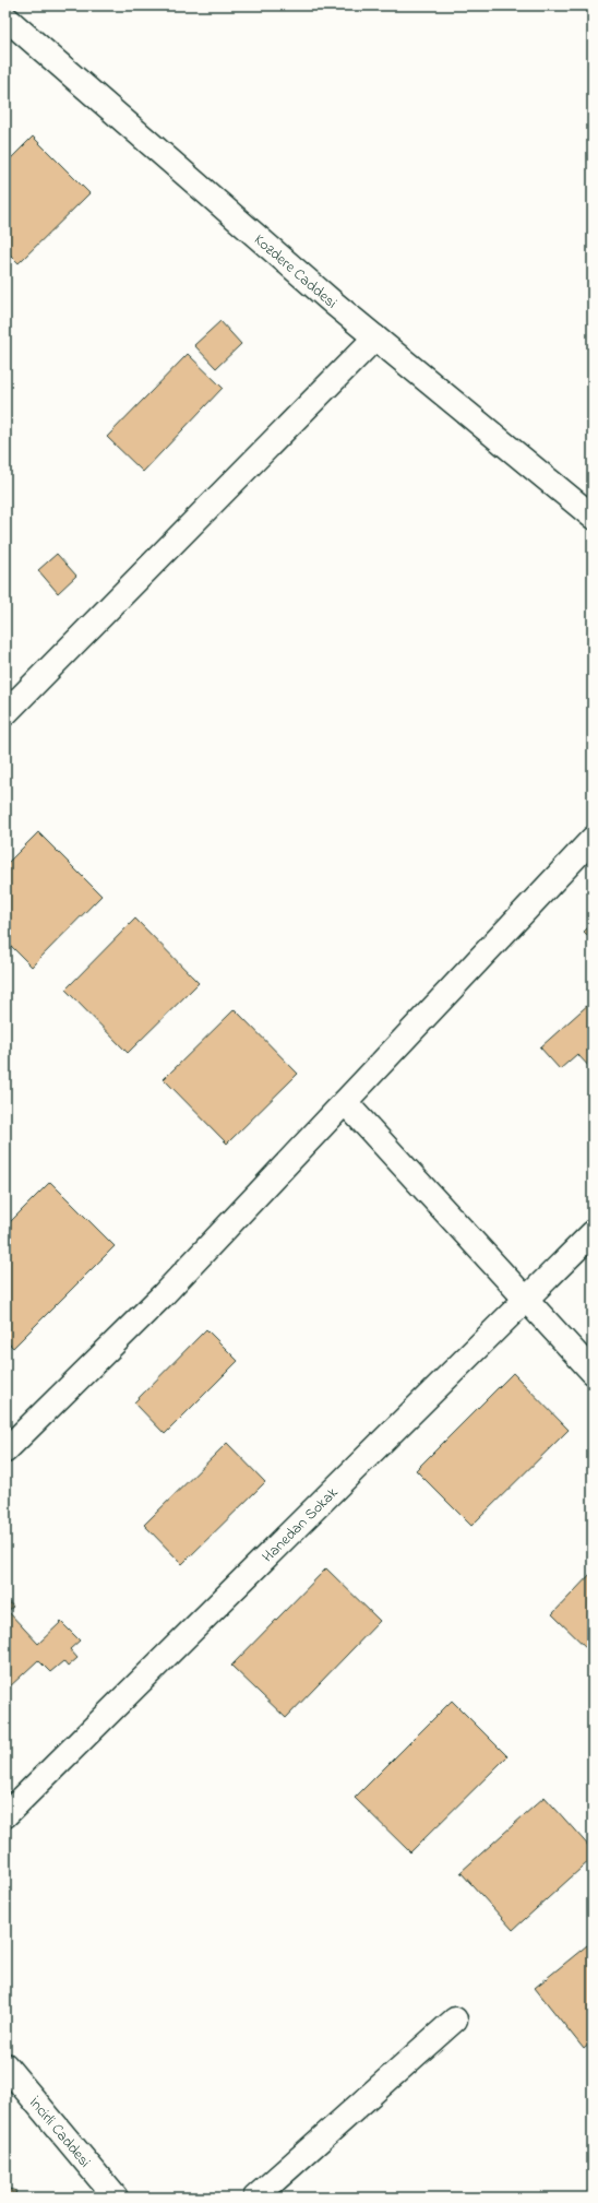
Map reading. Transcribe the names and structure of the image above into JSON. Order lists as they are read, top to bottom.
{
  "streets": {
    "street": ["Kozdere Caddesi", "Hanedan Sokak", "İncirli Caddesi"]
  }
}
